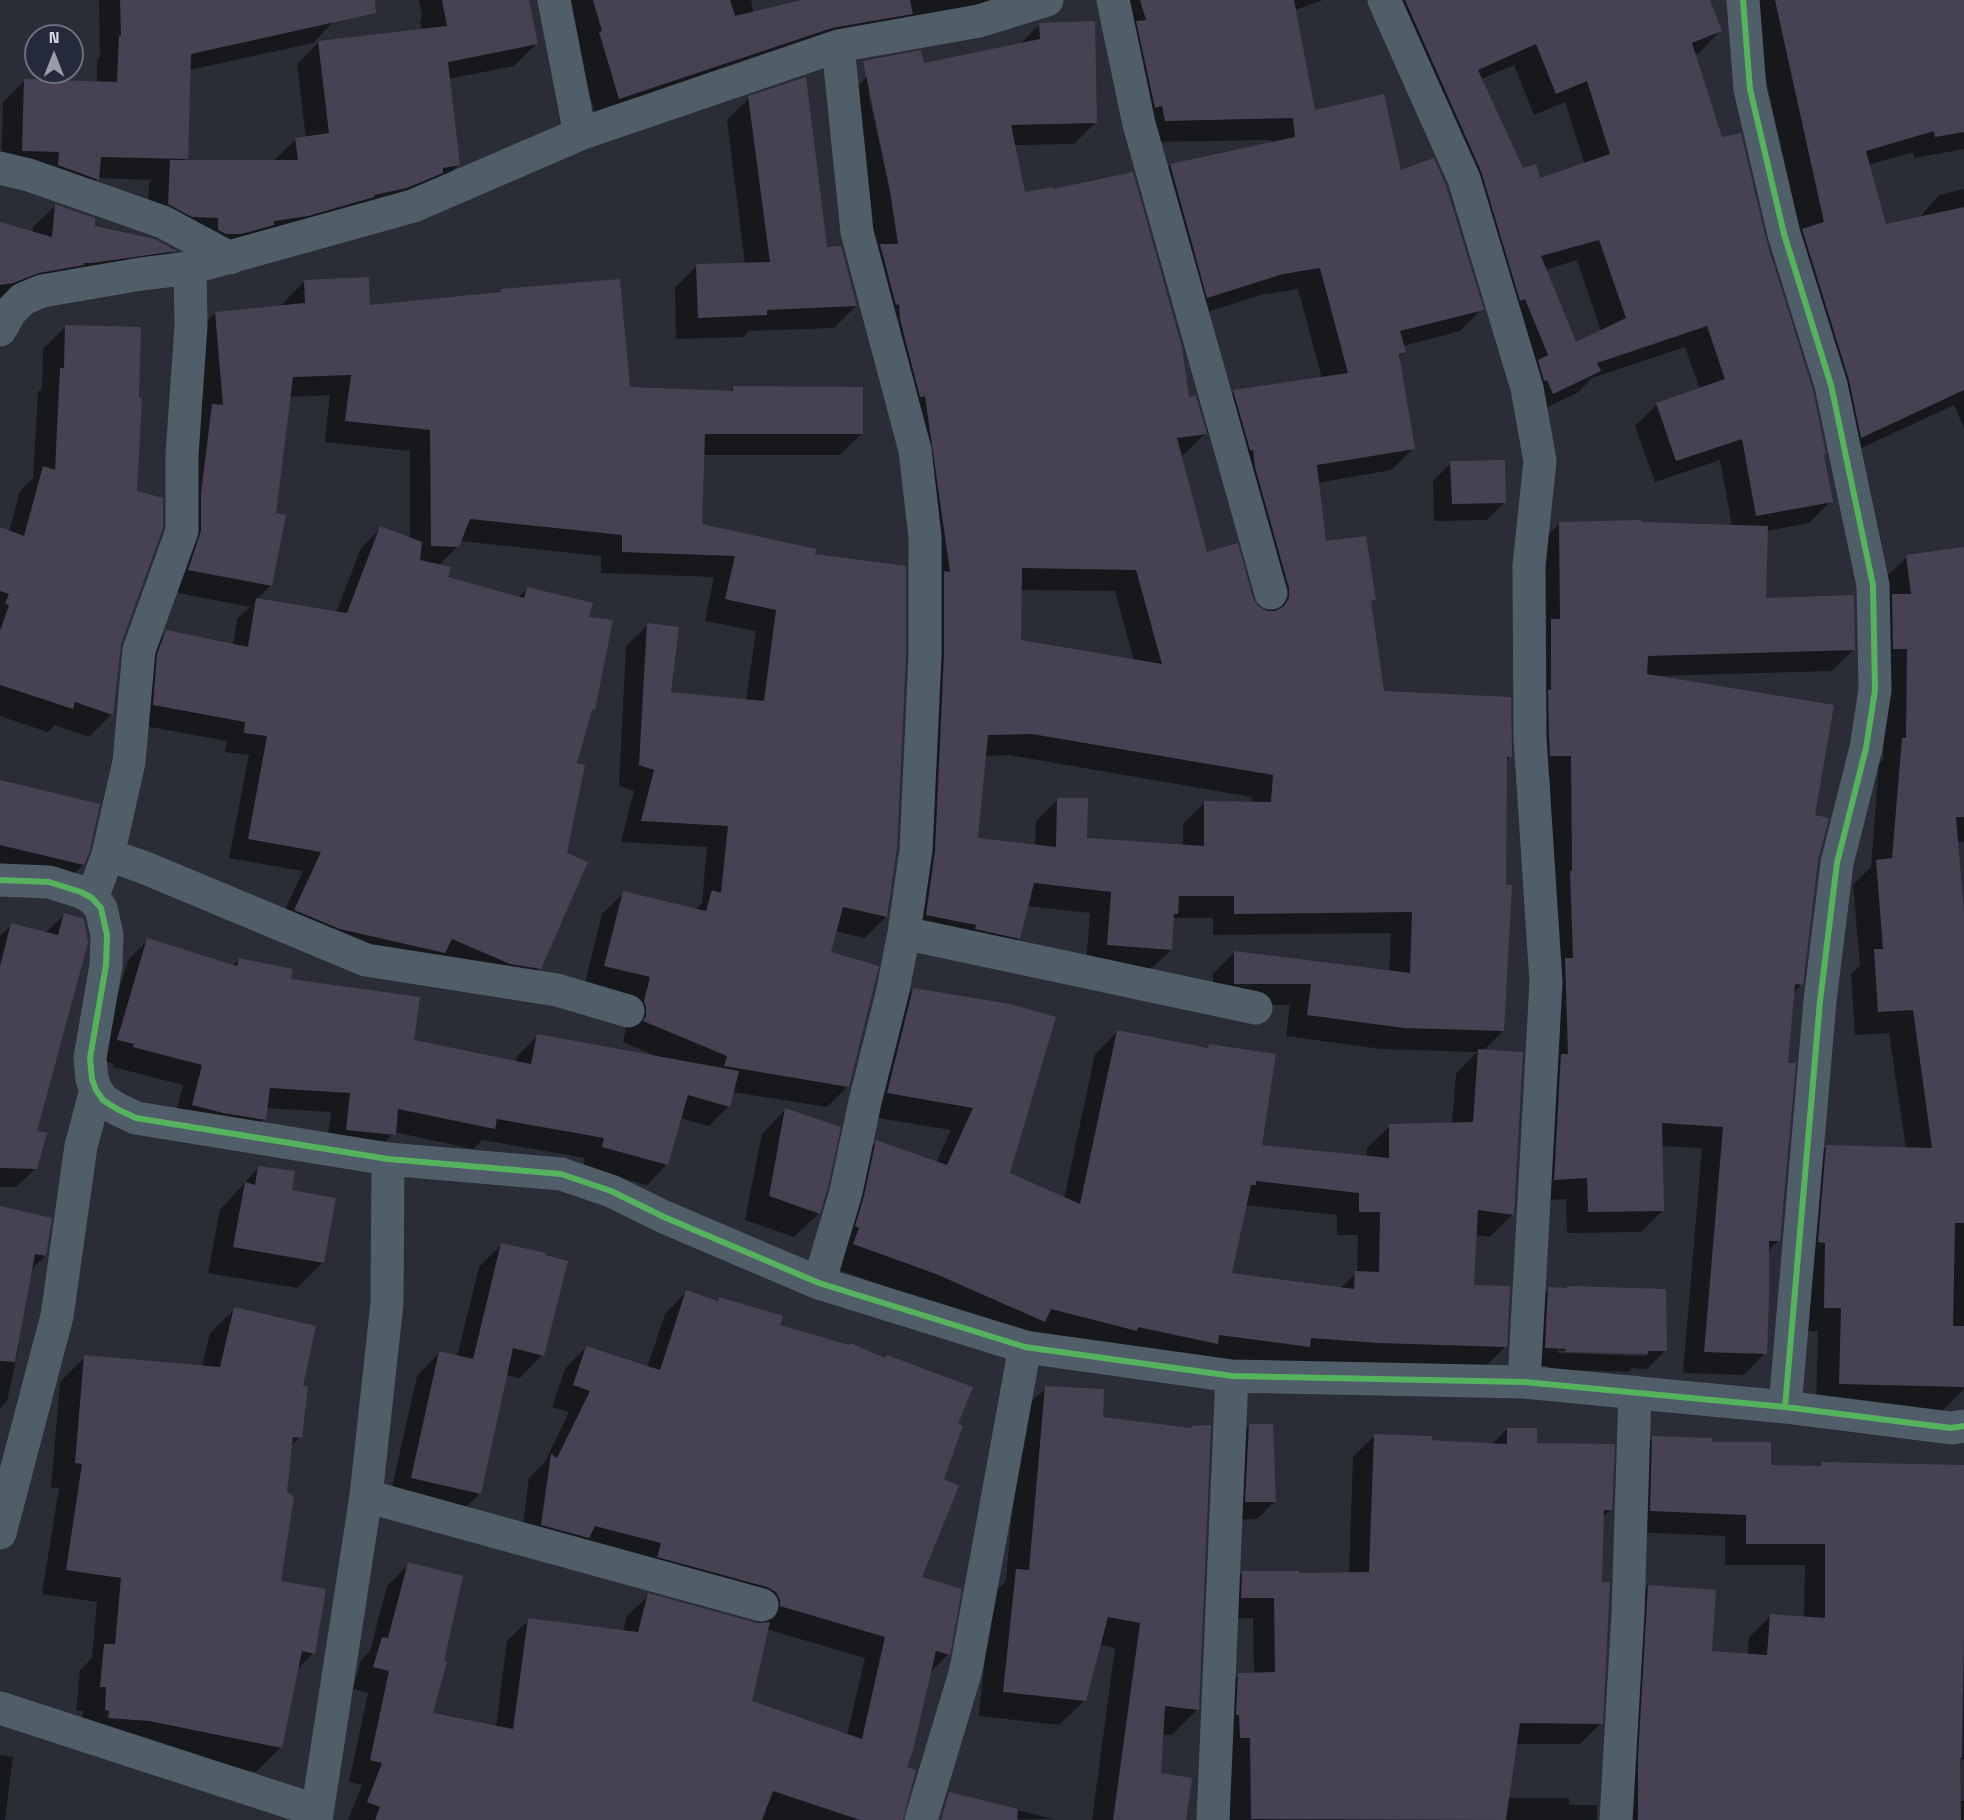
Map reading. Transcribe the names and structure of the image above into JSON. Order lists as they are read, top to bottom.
{
  "north": "top"
}
